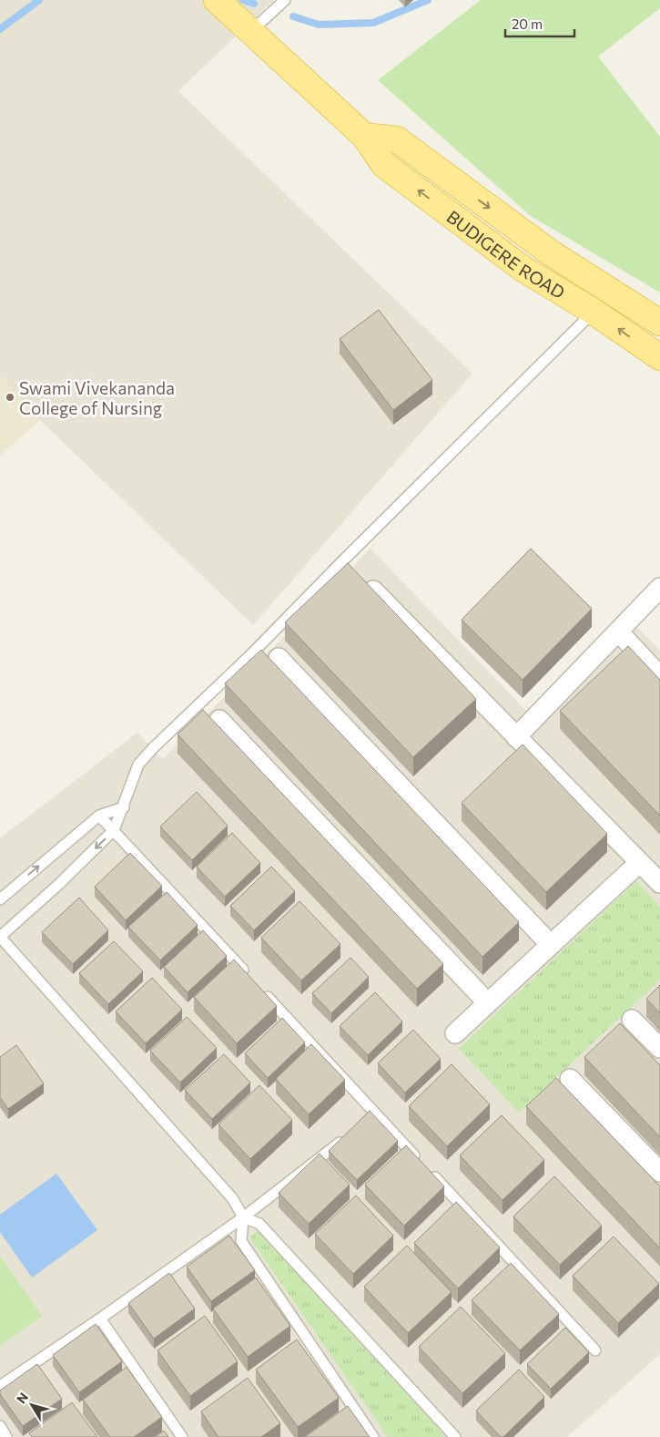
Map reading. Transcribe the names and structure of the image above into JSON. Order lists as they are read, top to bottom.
{
  "streets": {
    "main road": ["BUDIGERE ROAD"]
  },
  "places": ["Swami Vivekananda College of Nursing"],
  "scale_bar": "20 m",
  "north": "top left"
}
